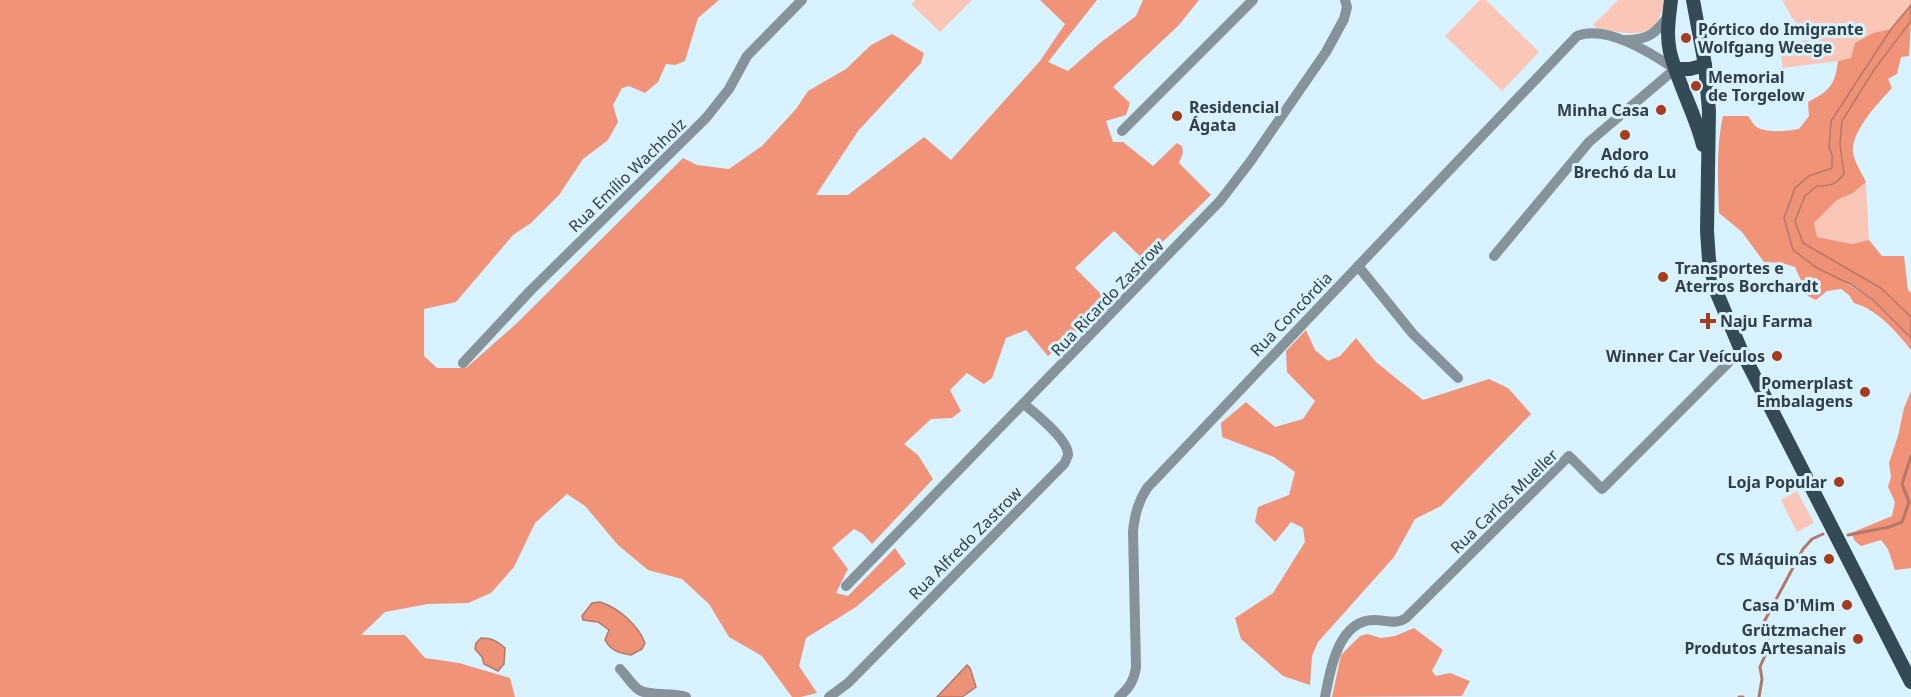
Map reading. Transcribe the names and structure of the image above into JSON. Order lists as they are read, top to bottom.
{
  "streets": {
    "street": [
      "Rua Emílio Wachholz",
      "Rua Ricardo Zastrow",
      "Rua Concórdia",
      "Rua Carlos Mueller",
      "Rua Alfredo Zastrow"
    ]
  },
  "crossings": [
    ["Rua Ricardo Zastrow", "Rua Alfredo Zastrow"]
  ],
  "places": {
    "other": [
      "Pórtico do Imigrante Wolfgang Weege",
      "Memorial de Torgelow",
      "Minha Casa",
      "Residencial Ágata",
      "Adoro Brechó da Lu",
      "Transportes e Aterros Borchardt",
      "Winner Car Veículos",
      "Pomerplast Embalagens",
      "Loja Popular",
      "CS Máquinas",
      "Casa D'Mim",
      "Grützmacher Produtos Artesanais"
    ],
    "health": ["Naju Farma"]
  }
}
